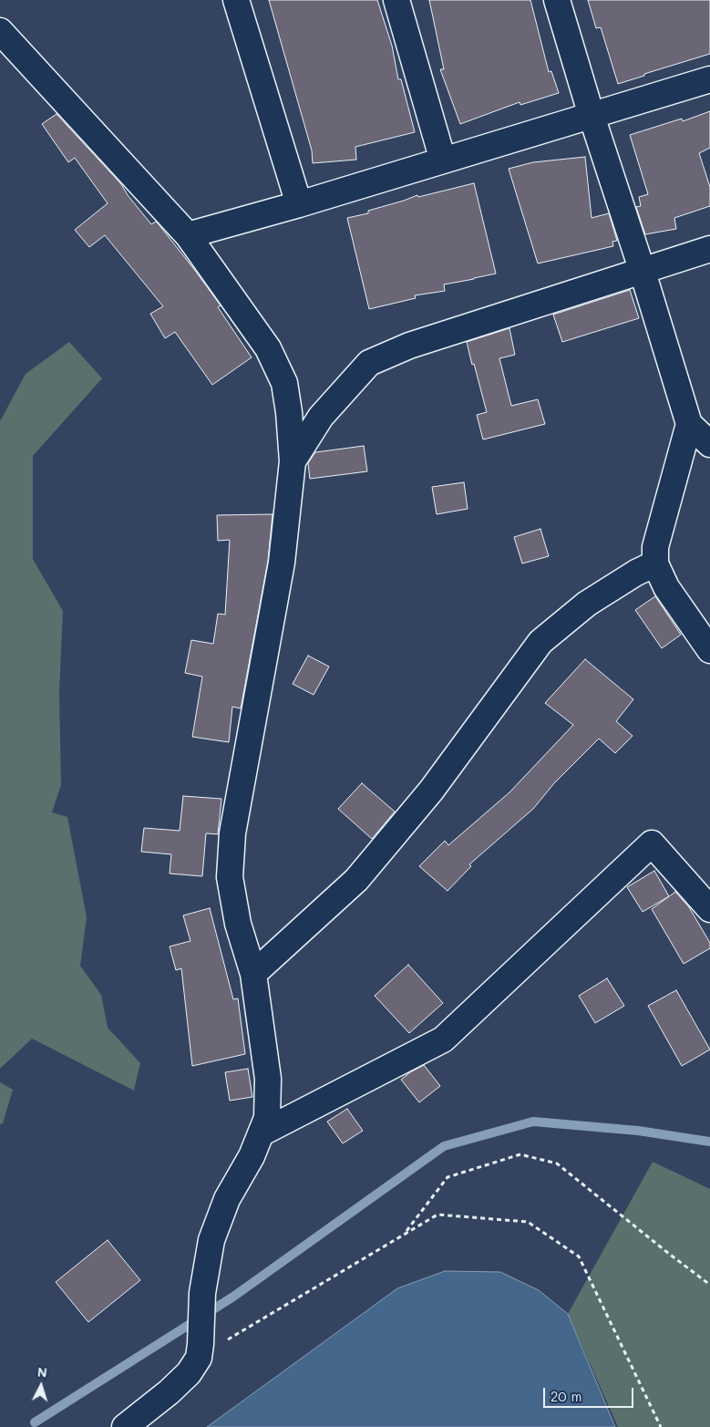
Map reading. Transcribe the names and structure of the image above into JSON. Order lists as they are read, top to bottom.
{
  "scale_bar": "20 m",
  "north": "top"
}
